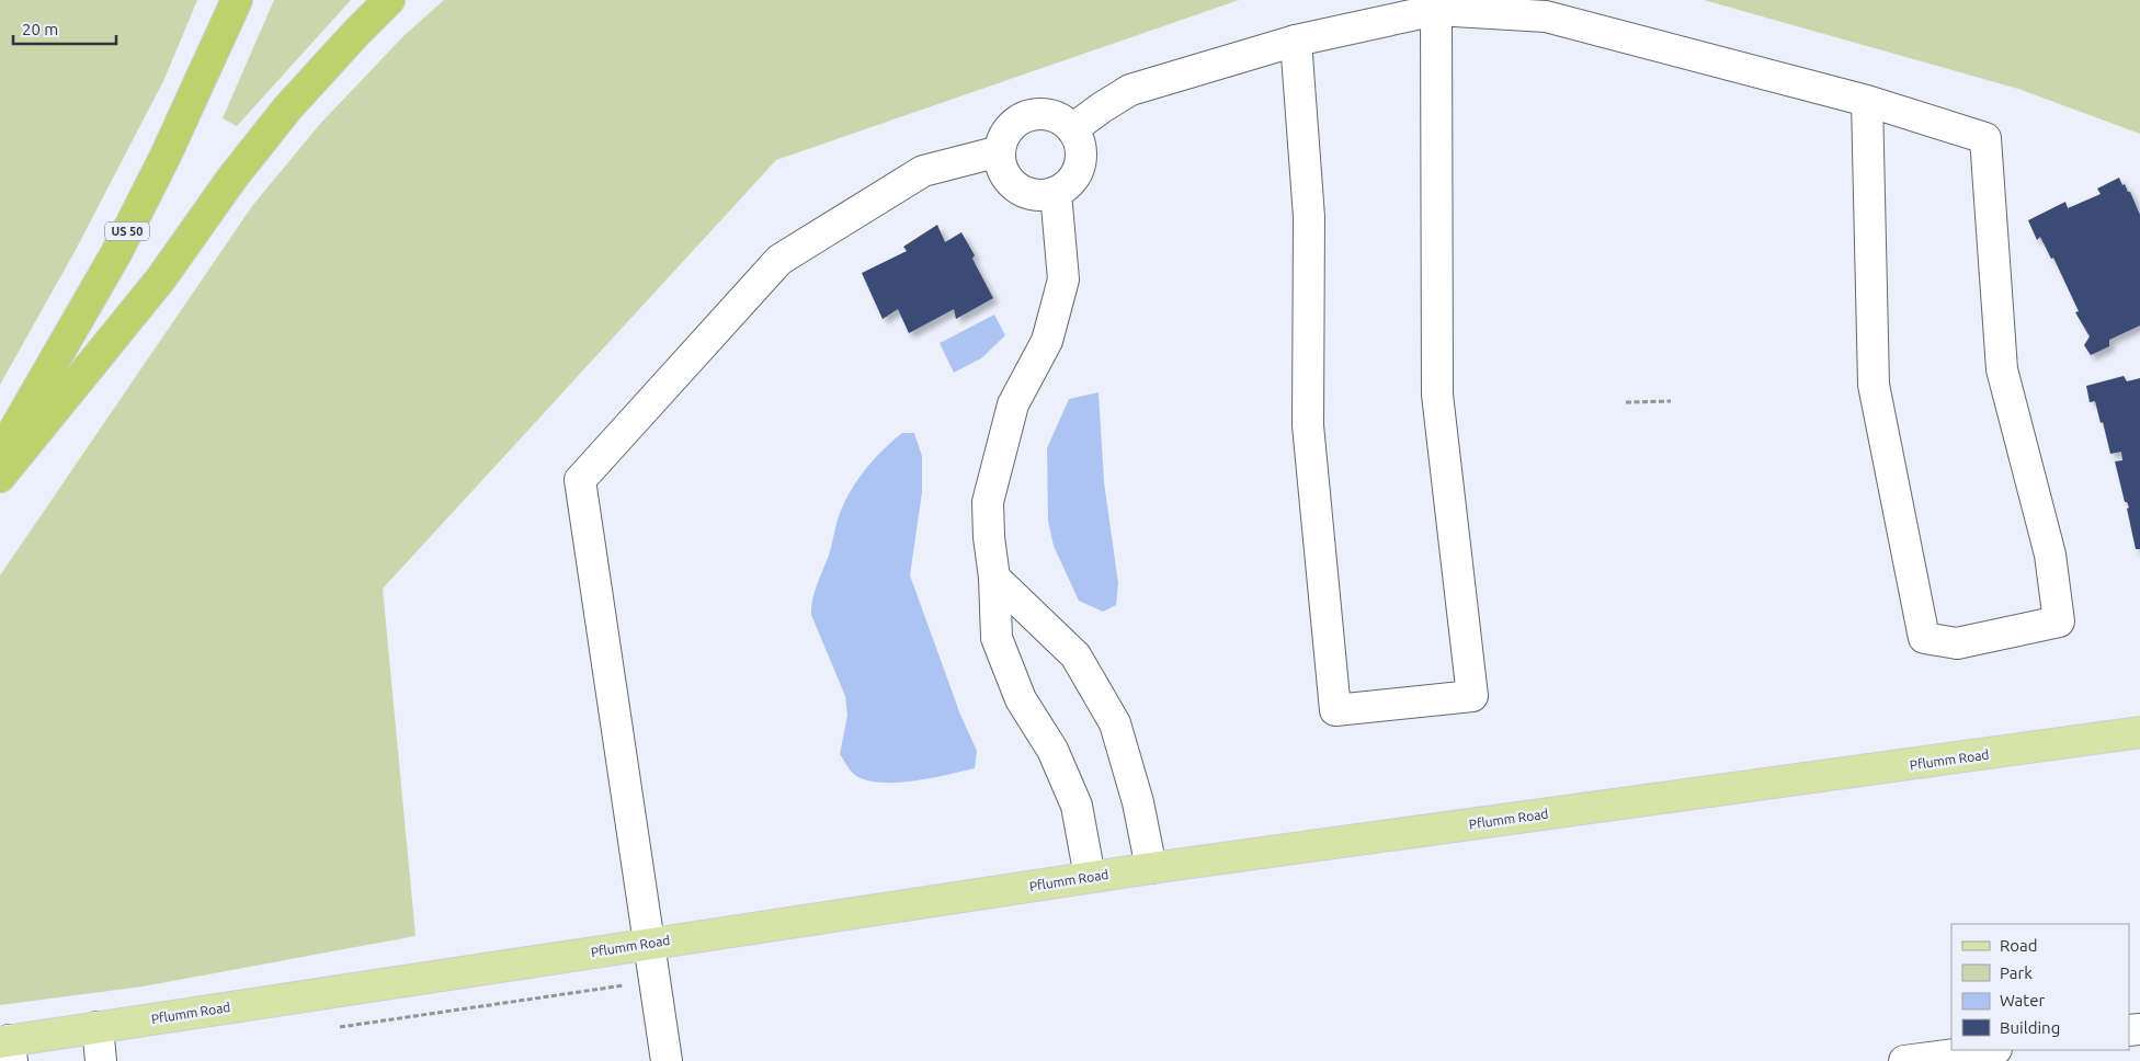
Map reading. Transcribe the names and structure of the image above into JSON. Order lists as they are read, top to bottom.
{
  "streets": {
    "highway": ["US 50"],
    "main road": ["Pflumm Road"]
  },
  "legend": [
    "Road",
    "Park",
    "Water",
    "Building"
  ],
  "scale_bar": "20 m"
}
